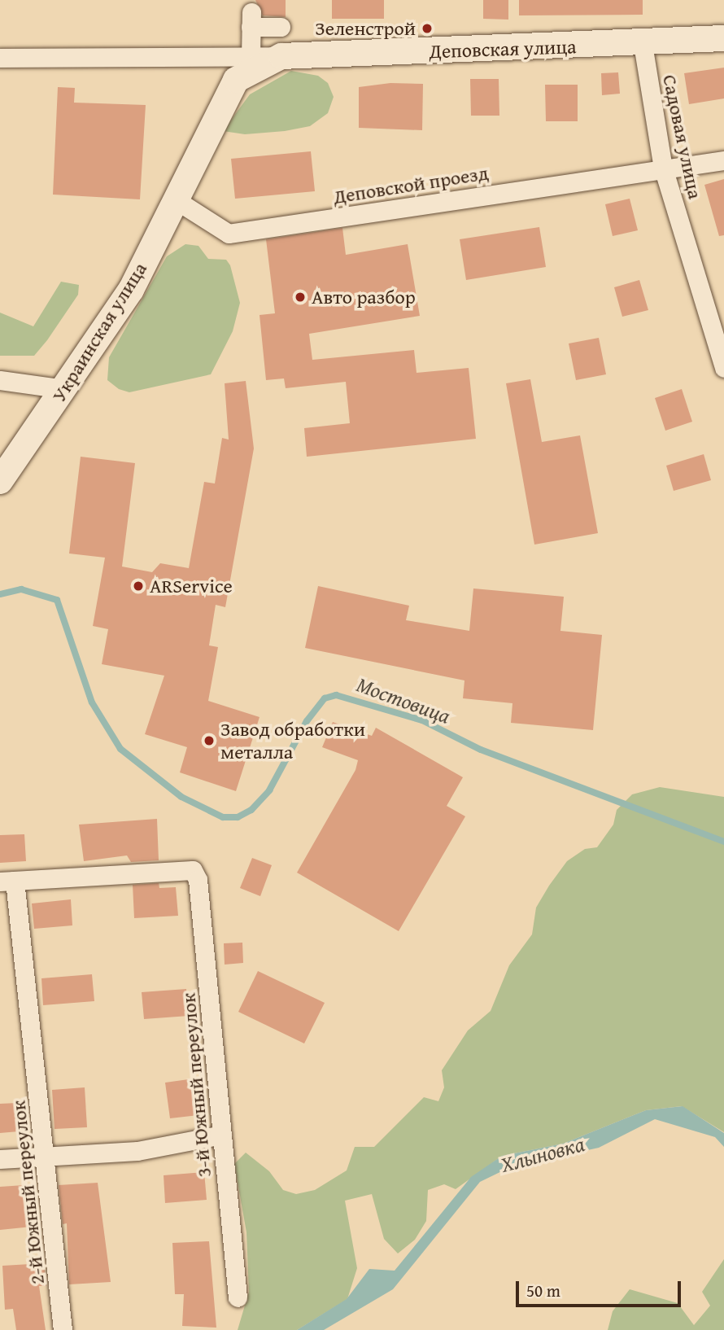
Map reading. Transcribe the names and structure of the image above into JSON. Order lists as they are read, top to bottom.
{
  "streets": {
    "main road": ["Деповская улица", "Украинская улица"],
    "street": [
      "Садовая улица",
      "Деповской проезд",
      "3-й Южный переулок",
      "2-й Южный переулок"
    ]
  },
  "crossings": [
    ["Деповская улица", "Садовая улица"],
    ["Деповская улица", "Украинская улица"],
    ["Садовая улица", "Деповской проезд"],
    ["Деповской проезд", "Украинская улица"],
    ["3-й Южный переулок", "2-й Южный переулок"]
  ],
  "water": ["Мостовица", "Хлыновка"],
  "places": [
    "Зеленстрой",
    "Авто разбор",
    "ARService",
    "Завод обработки металла"
  ],
  "scale_bar": "50 m"
}
